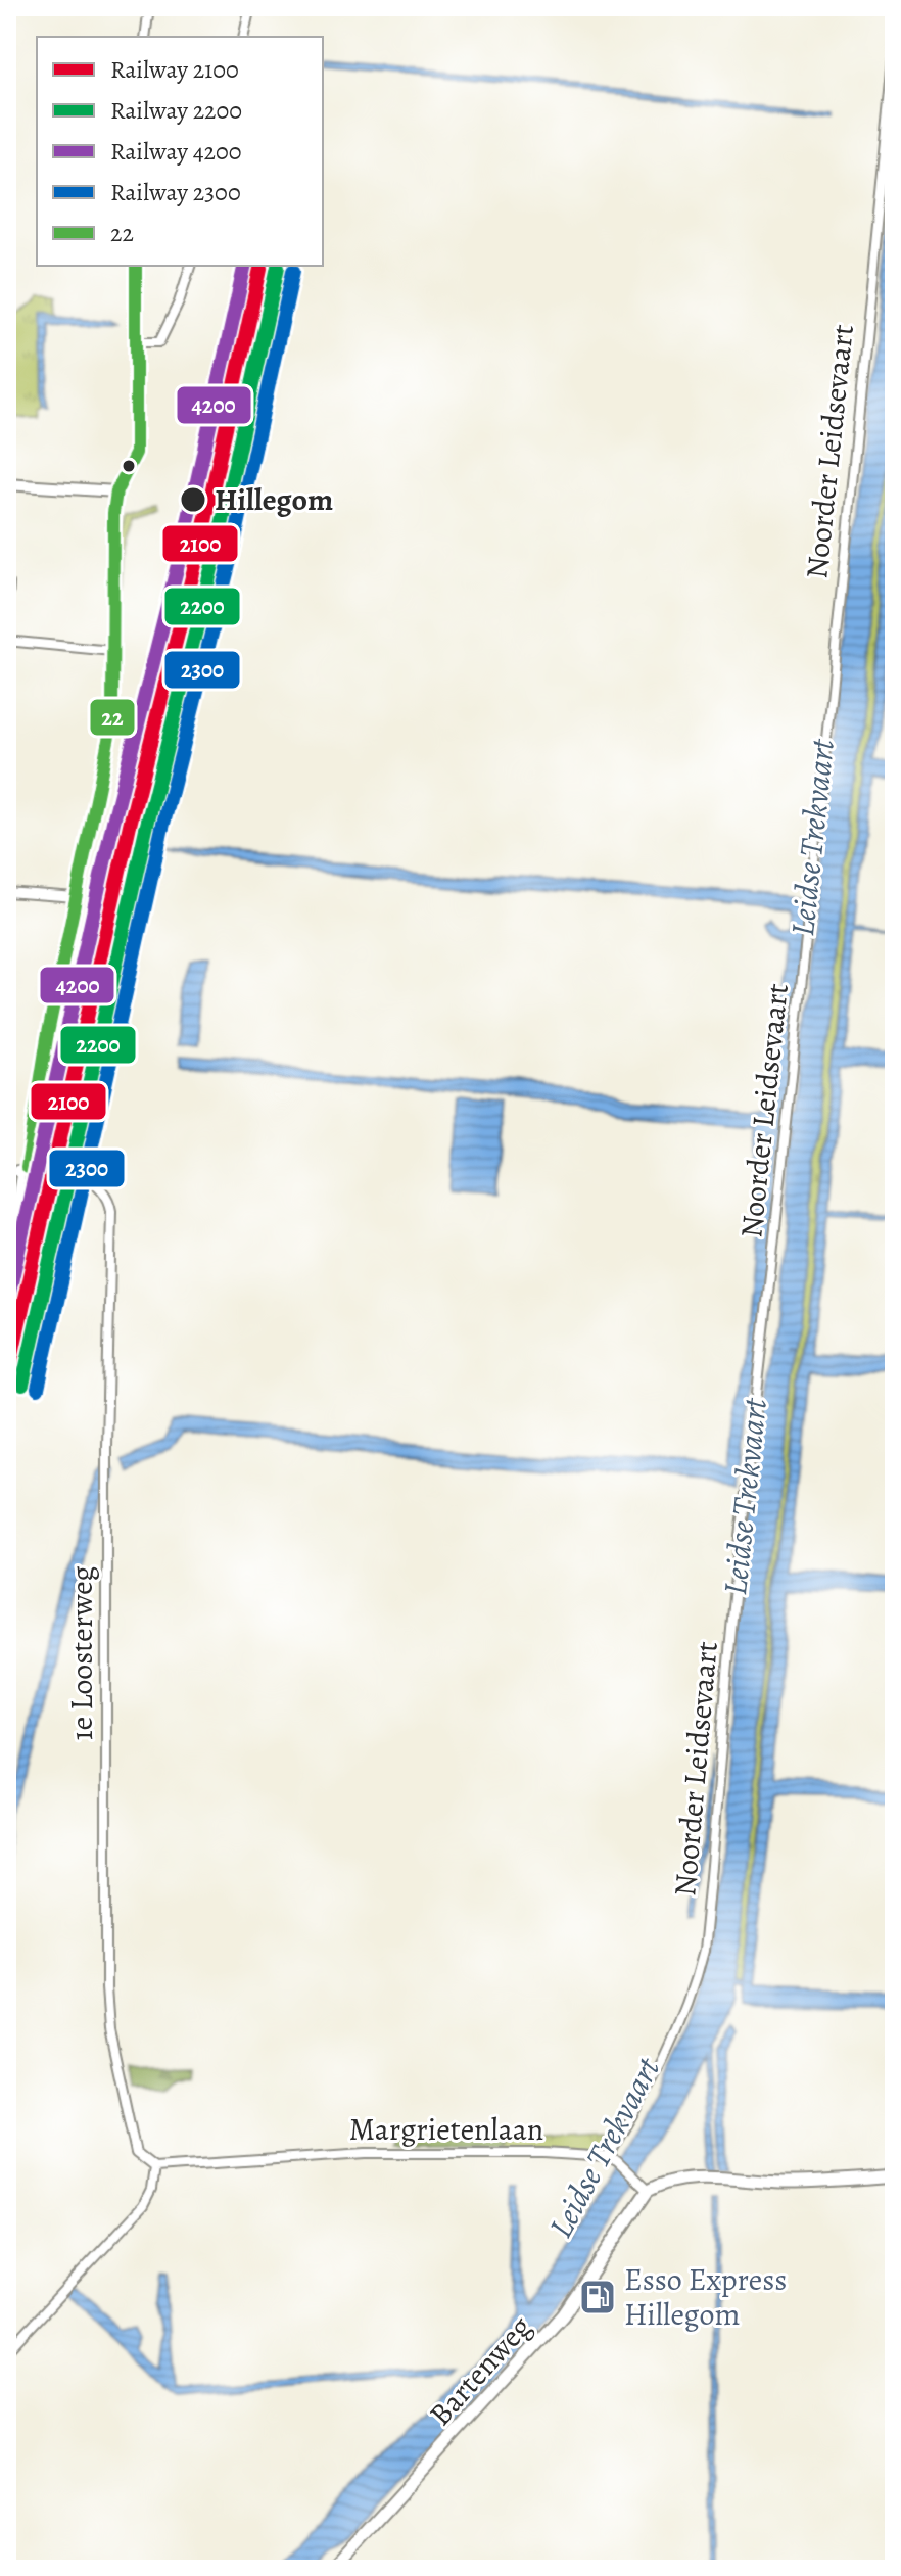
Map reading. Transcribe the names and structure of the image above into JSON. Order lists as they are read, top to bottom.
{
  "streets": {
    "main road": ["Bartenweg"],
    "street": ["Noorder Leidsevaart", "1e Loosterweg", "Margrietenlaan"]
  },
  "crossings": [
    ["Noorder Leidsevaart", "Margrietenlaan"],
    ["1e Loosterweg", "Margrietenlaan"]
  ],
  "water": ["Leidse Trekvaart"],
  "places": {
    "other": ["Hillegom"],
    "fuel station": ["Esso Express Hillegom"]
  },
  "lines": [
    "rail line 2100",
    "rail line 4200",
    "transit line 22",
    "rail line 2200",
    "rail line 2300"
  ],
  "legend": [
    "Railway 2100",
    "Railway 2200",
    "Railway 4200",
    "Railway 2300",
    "22"
  ]
}
